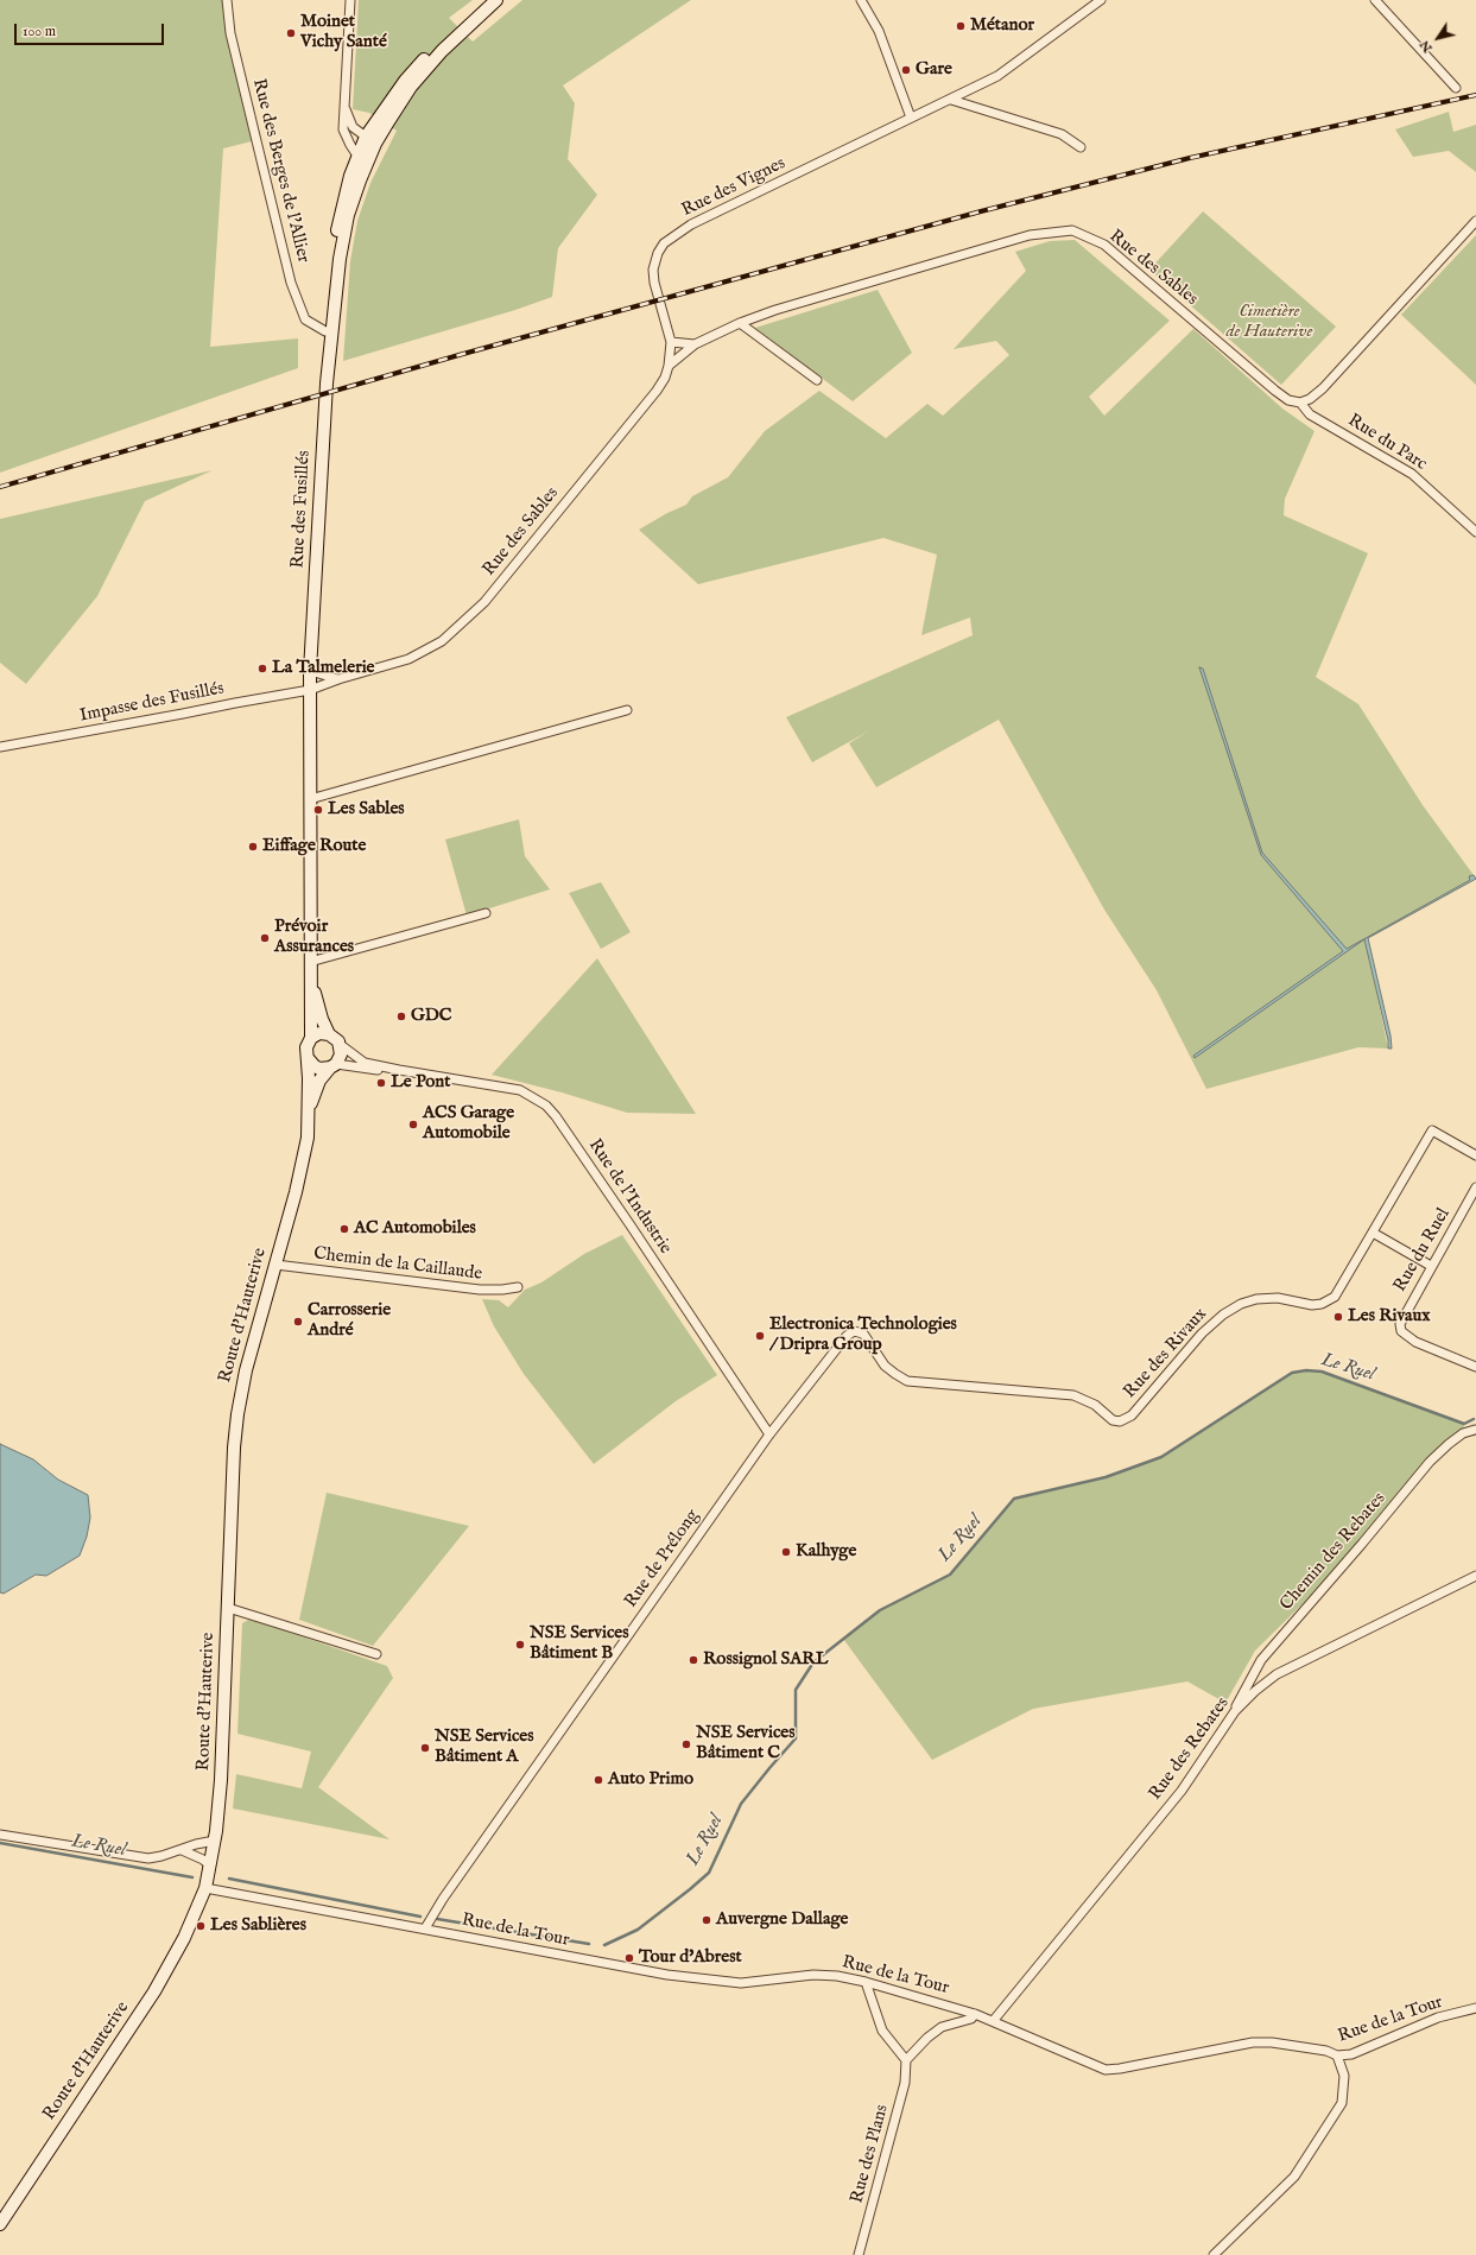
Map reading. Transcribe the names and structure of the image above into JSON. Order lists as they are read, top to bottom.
{
  "streets": {
    "main road": ["Rue des Fusillés", "Route d'Hauterive"],
    "street": [
      "Rue des Berges de l'Allier",
      "Rue des Vignes",
      "Rue des Sables",
      "Rue du Parc",
      "Impasse des Fusillés",
      "Rue de l'Industrie",
      "Rue du Ruel",
      "Chemin de la Caillaude",
      "Rue des Rivaux",
      "Chemin des Rebates",
      "Rue de Prélong",
      "Rue des Rebates",
      "Rue de la Tour",
      "Rue des Plans"
    ]
  },
  "crossings": [
    ["Rue des Berges de l'Allier", "Rue des Fusillés"],
    ["Rue des Vignes", "Rue des Sables"],
    ["Rue des Sables", "Rue du Parc"],
    ["Rue des Sables", "Rue des Fusillés"],
    ["Rue des Sables", "Impasse des Fusillés"],
    ["Rue des Fusillés", "Impasse des Fusillés"],
    ["Rue de l'Industrie", "Route d'Hauterive"],
    ["Rue de l'Industrie", "Rue de Prélong"],
    ["Chemin de la Caillaude", "Route d'Hauterive"],
    ["Route d'Hauterive", "Rue de la Tour"],
    ["Rue des Rivaux", "Rue de Prélong"],
    ["Chemin des Rebates", "Rue des Rebates"],
    ["Rue de Prélong", "Rue de la Tour"],
    ["Rue des Rebates", "Rue de la Tour"]
  ],
  "water": ["Le Ruel"],
  "parks": ["Cimetière de Hauterive"],
  "places": [
    "Métanor",
    "Moinet Vichy Santé",
    "Gare",
    "La Talmelerie",
    "Les Sables",
    "Eiffage Route",
    "Prévoir Assurances",
    "GDC",
    "Le Pont",
    "ACS Garage Automobile",
    "AC Automobiles",
    "Les Rivaux",
    "Carrosserie André",
    "Electronica Technologies / Dripra Group",
    "Kalhyge",
    "NSE Services Bâtiment B",
    "Rossignol SARL",
    "NSE Services Bâtiment C",
    "NSE Services Bâtiment A",
    "Auto Primo",
    "Auvergne Dallage",
    "Les Sablières",
    "Tour d'Abrest"
  ],
  "scale_bar": "100 m",
  "north": "bottom left"
}
